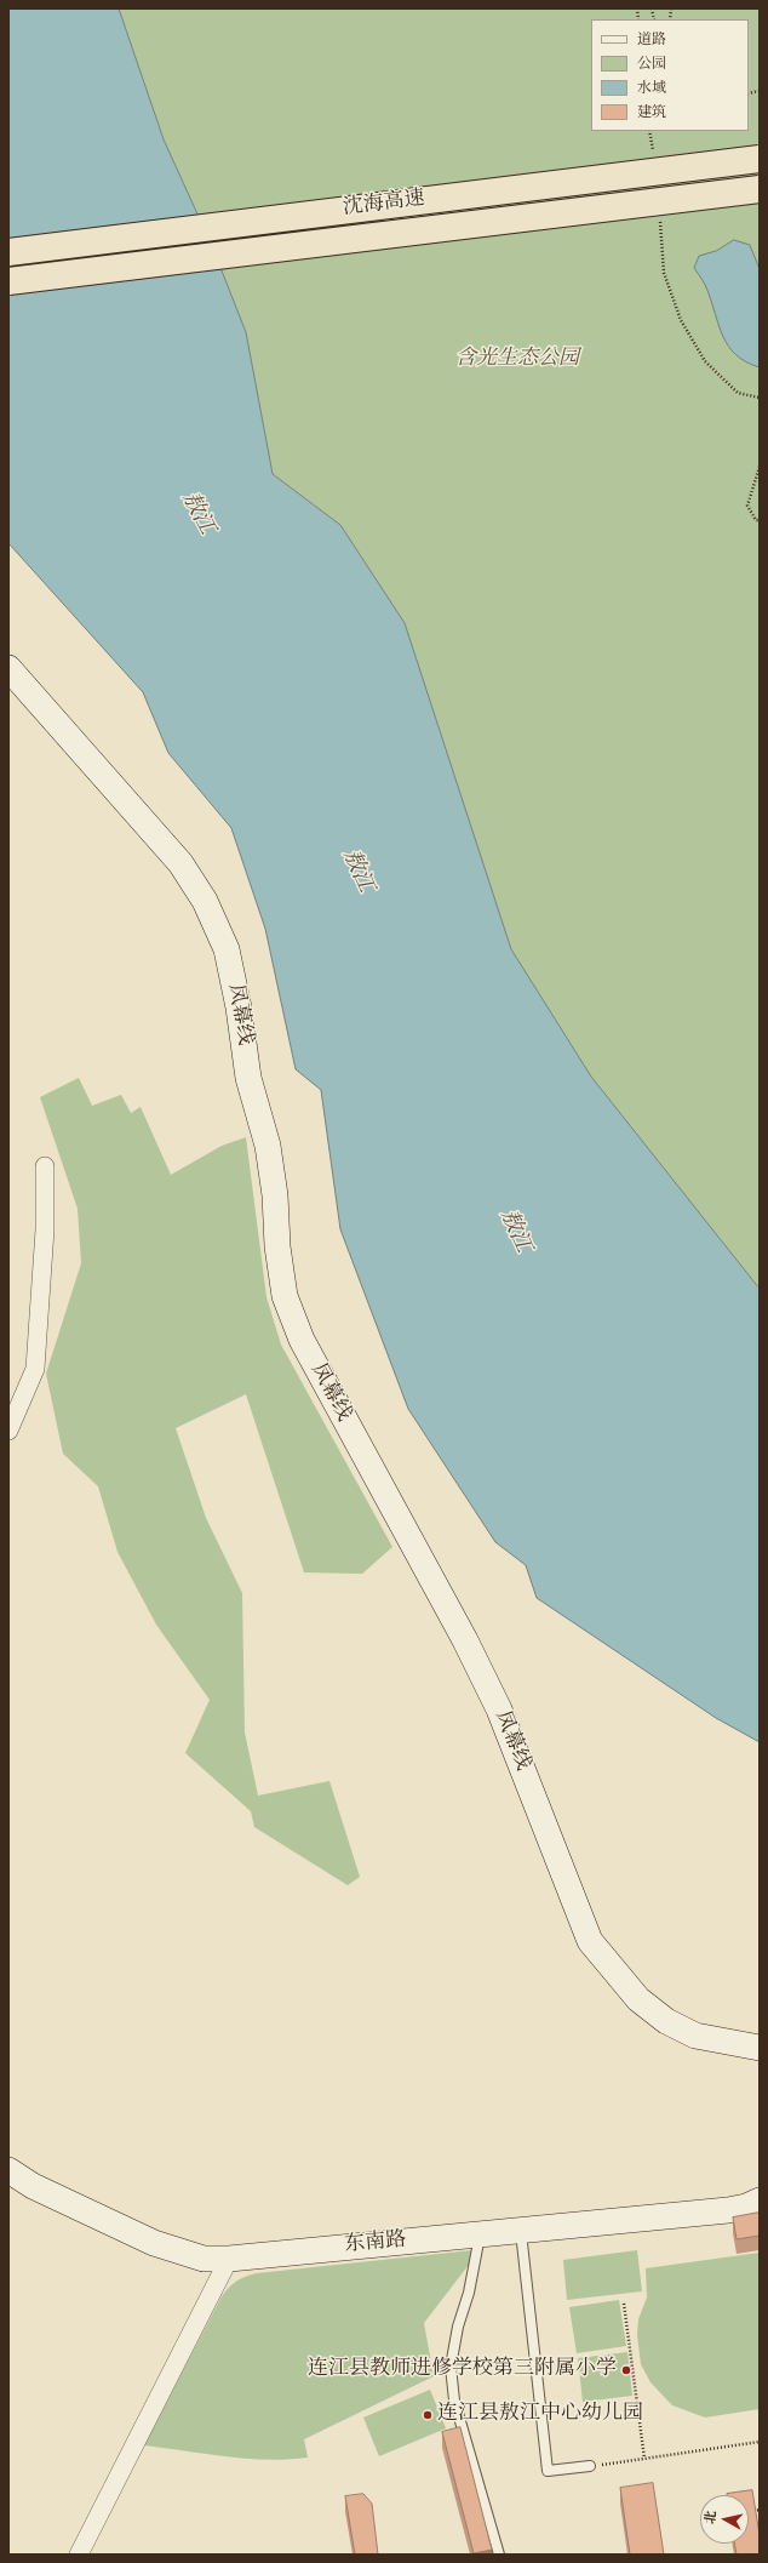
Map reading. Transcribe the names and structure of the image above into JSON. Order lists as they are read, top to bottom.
{
  "streets": {
    "highway": ["沈海高速"],
    "main road": ["凤幕线", "东南路"]
  },
  "water": ["敖江"],
  "parks": ["含光生态公园"],
  "places": ["连江县教师进修学校第三附属小学", "连江县敖江中心幼儿园"],
  "legend": [
    "道路",
    "公园",
    "水域",
    "建筑"
  ],
  "north": "left"
}
